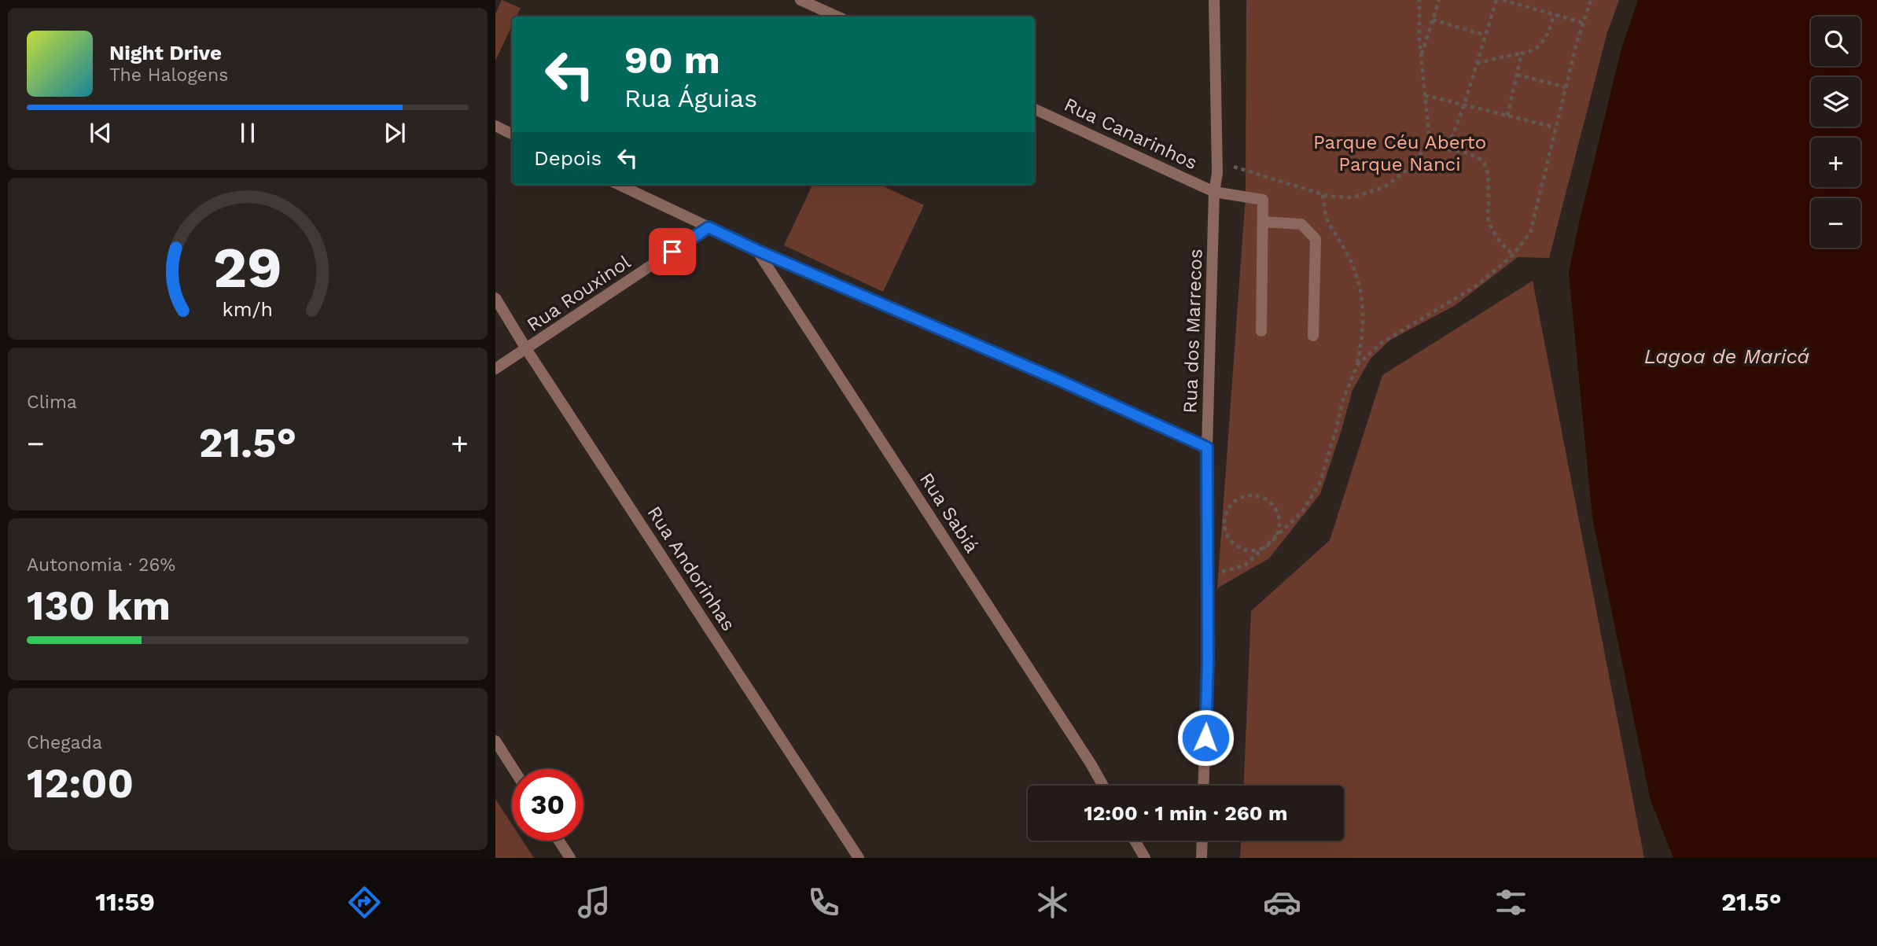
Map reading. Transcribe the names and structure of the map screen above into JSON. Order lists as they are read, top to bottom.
{
  "streets": {
    "street": [
      "Rua Canarinhos",
      "Rua Rouxinol",
      "Rua dos Marrecos",
      "Rua Sabiá",
      "Rua Andorinhas"
    ]
  },
  "crossings": [
    ["Rua Canarinhos", "Rua dos Marrecos"],
    ["Rua Rouxinol", "Rua Andorinhas"]
  ],
  "water": ["Lagoa de Maricá"],
  "parks": ["Parque Céu Aberto Parque Nanci"],
  "page": {
    "map_buttons": ["+", "−"],
    "turn": ["90 m", "Rua Águias"],
    "song": ["Night Drive", "The Halogens"],
    "then": "Depois",
    "tile": [
      "Clima",
      ["Autonomia · 26%", "130 km"],
      ["Chegada", "12:00"]
    ],
    "heat": ["−", "21.5°", "+"],
    "limit": "30",
    "trip": "12:00 · 1 min · 260 m",
    "tabs": ["11:59", "21.5°"],
    "gauge": ["29", "km/h"]
  }
}
